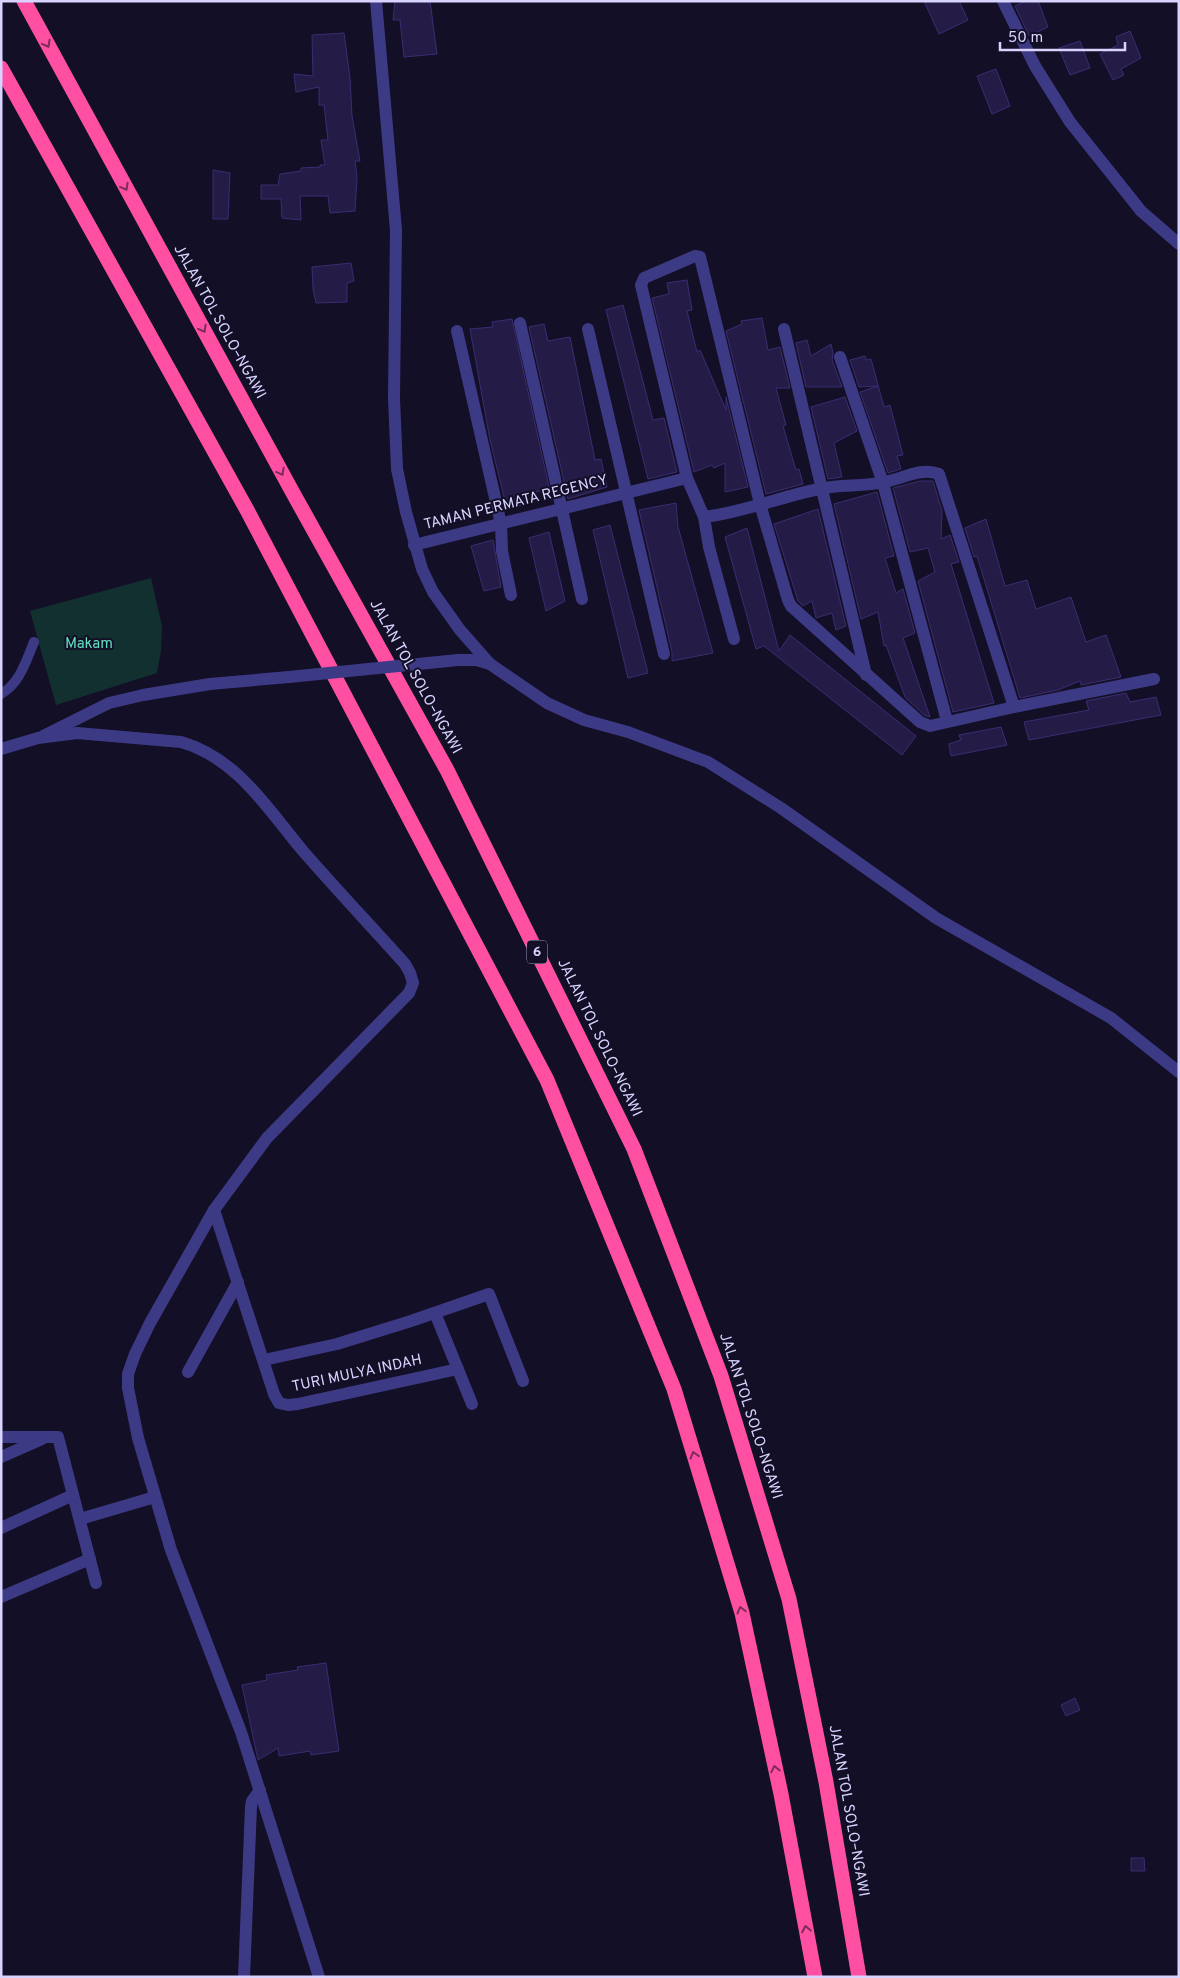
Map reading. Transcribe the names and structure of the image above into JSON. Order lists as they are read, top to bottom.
{
  "streets": {
    "highway": ["JALAN TOL SOLO–NGAWI", "6"],
    "street": ["TAMAN PERMATA REGENCY", "TURI MULYA INDAH"]
  },
  "parks": ["Makam"],
  "scale_bar": "50 m"
}
